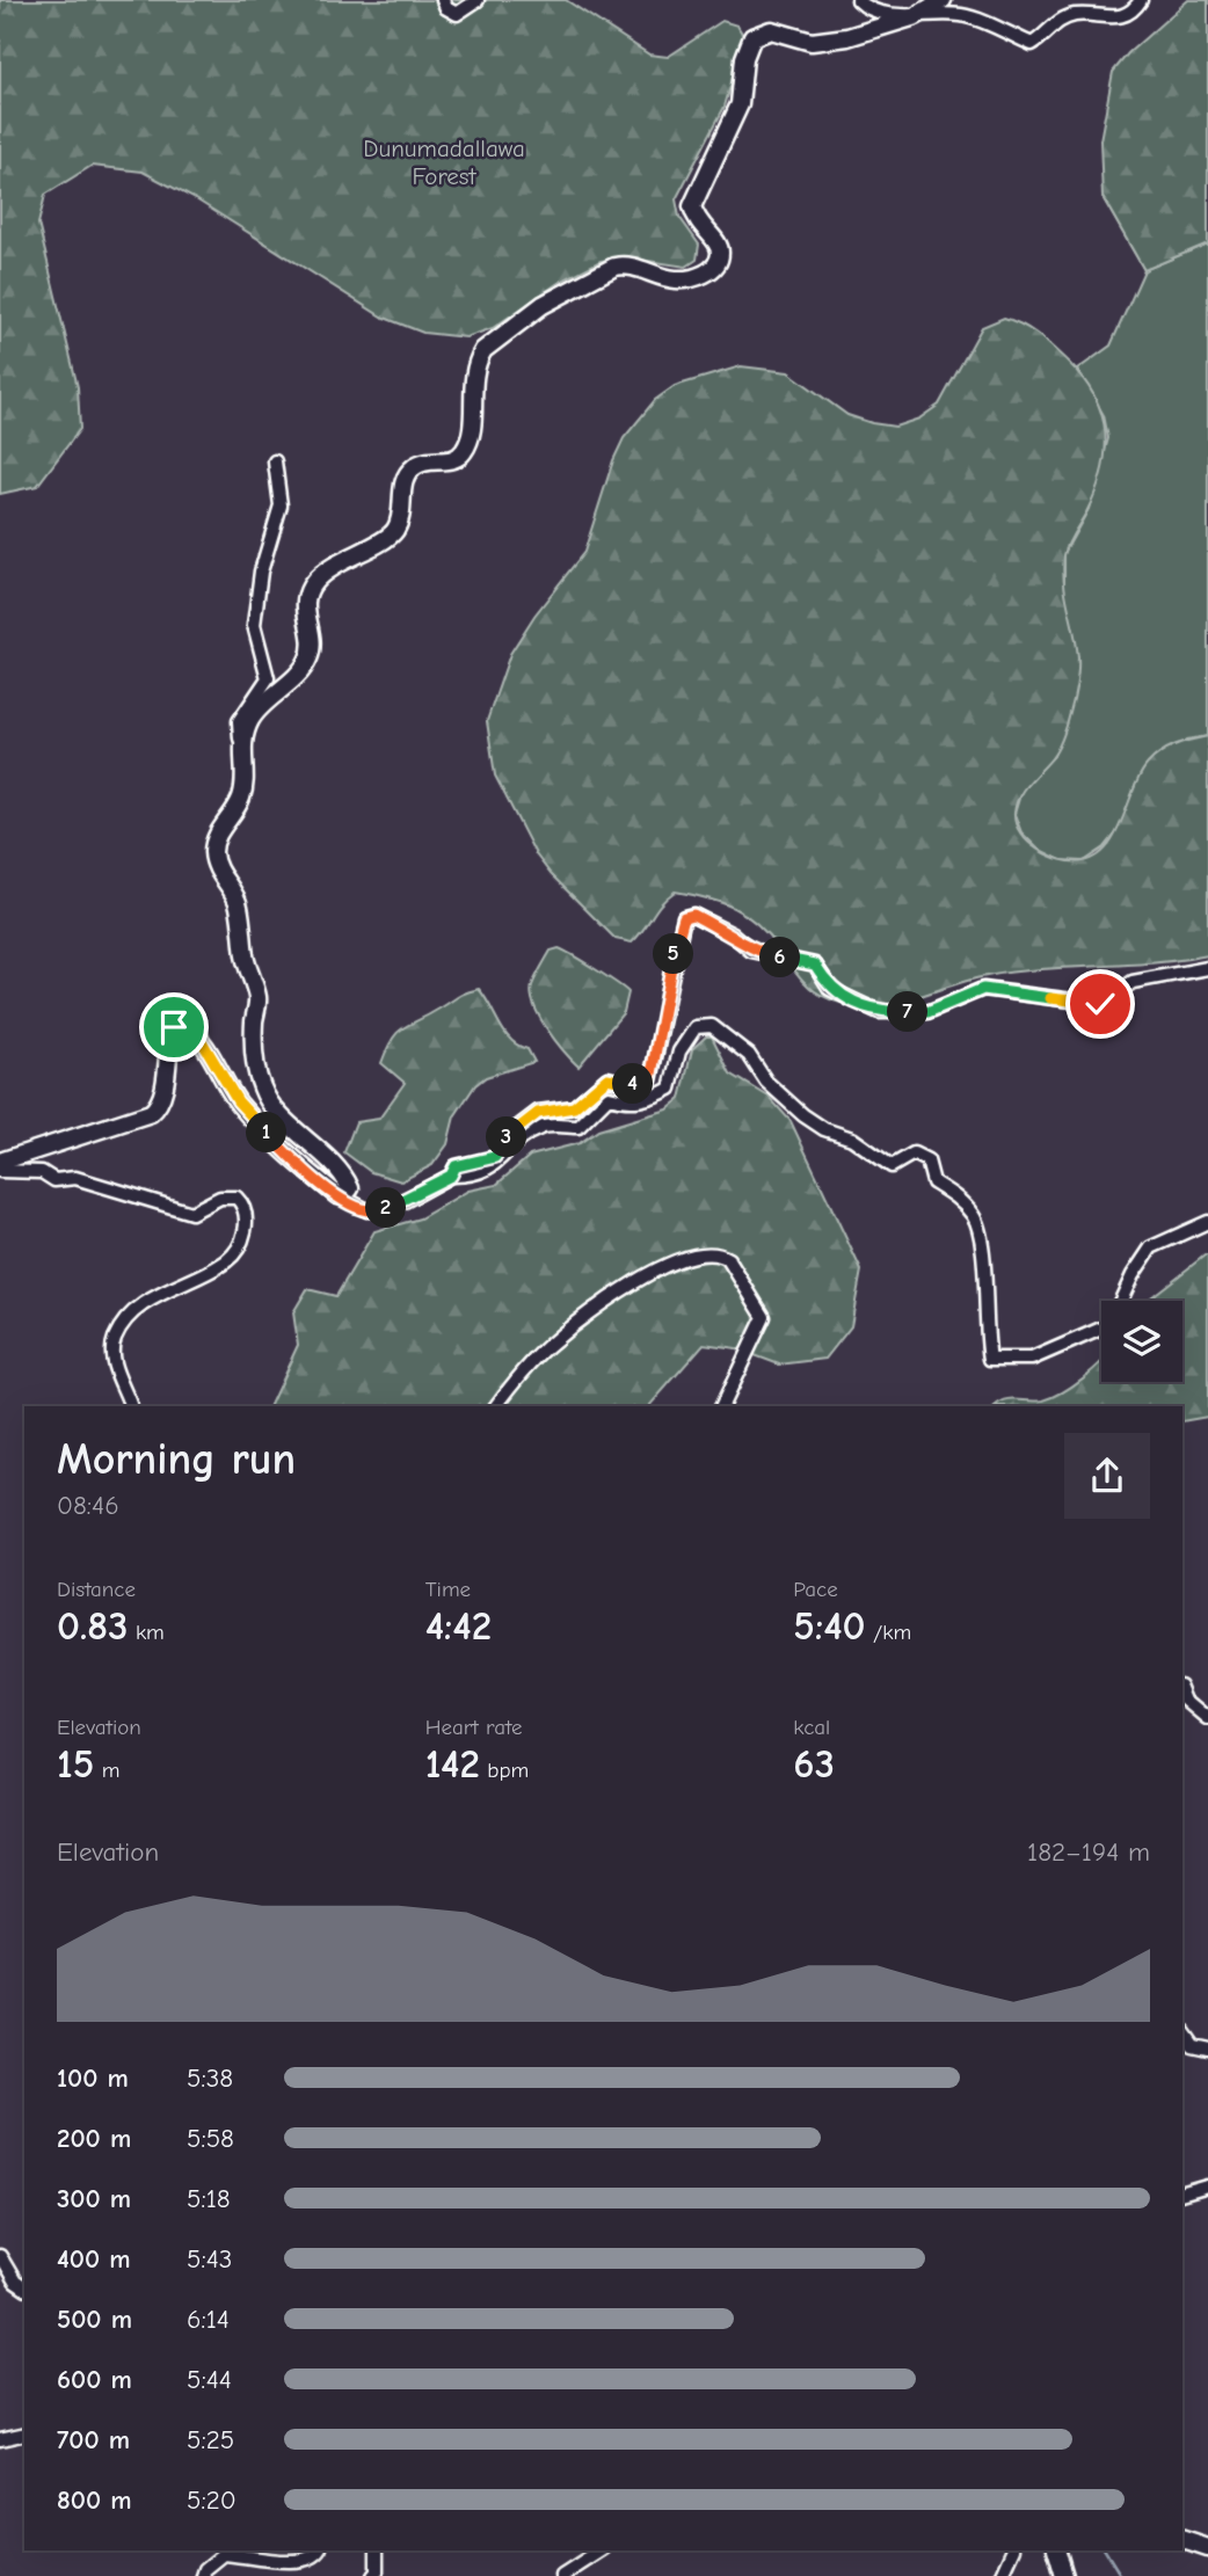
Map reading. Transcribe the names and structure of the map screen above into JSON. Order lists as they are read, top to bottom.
{
  "parks": ["Dunumadallawa Forest"],
  "page": {
    "pins": [
      "5",
      "6",
      "7",
      "4",
      "1",
      "3",
      "2"
    ],
    "heading": ["Morning run", "08:46"],
    "stats": [
      ["Distance", "0.83 km"],
      ["Time", "4:42"],
      ["Pace", "5:40 /km"],
      ["Elevation", "15 m"],
      ["Heart rate", "142 bpm"],
      ["kcal", "63"]
    ],
    "chart": ["Elevation", "182–194 m"],
    "list": [
      {
        "name": "100 m",
        "note": "5:38"
      },
      {
        "name": "200 m",
        "note": "5:58"
      },
      {
        "name": "300 m",
        "note": "5:18"
      },
      {
        "name": "400 m",
        "note": "5:43"
      },
      {
        "name": "500 m",
        "note": "6:14"
      },
      {
        "name": "600 m",
        "note": "5:44"
      },
      {
        "name": "700 m",
        "note": "5:25"
      },
      {
        "name": "800 m",
        "note": "5:20"
      }
    ]
  }
}
